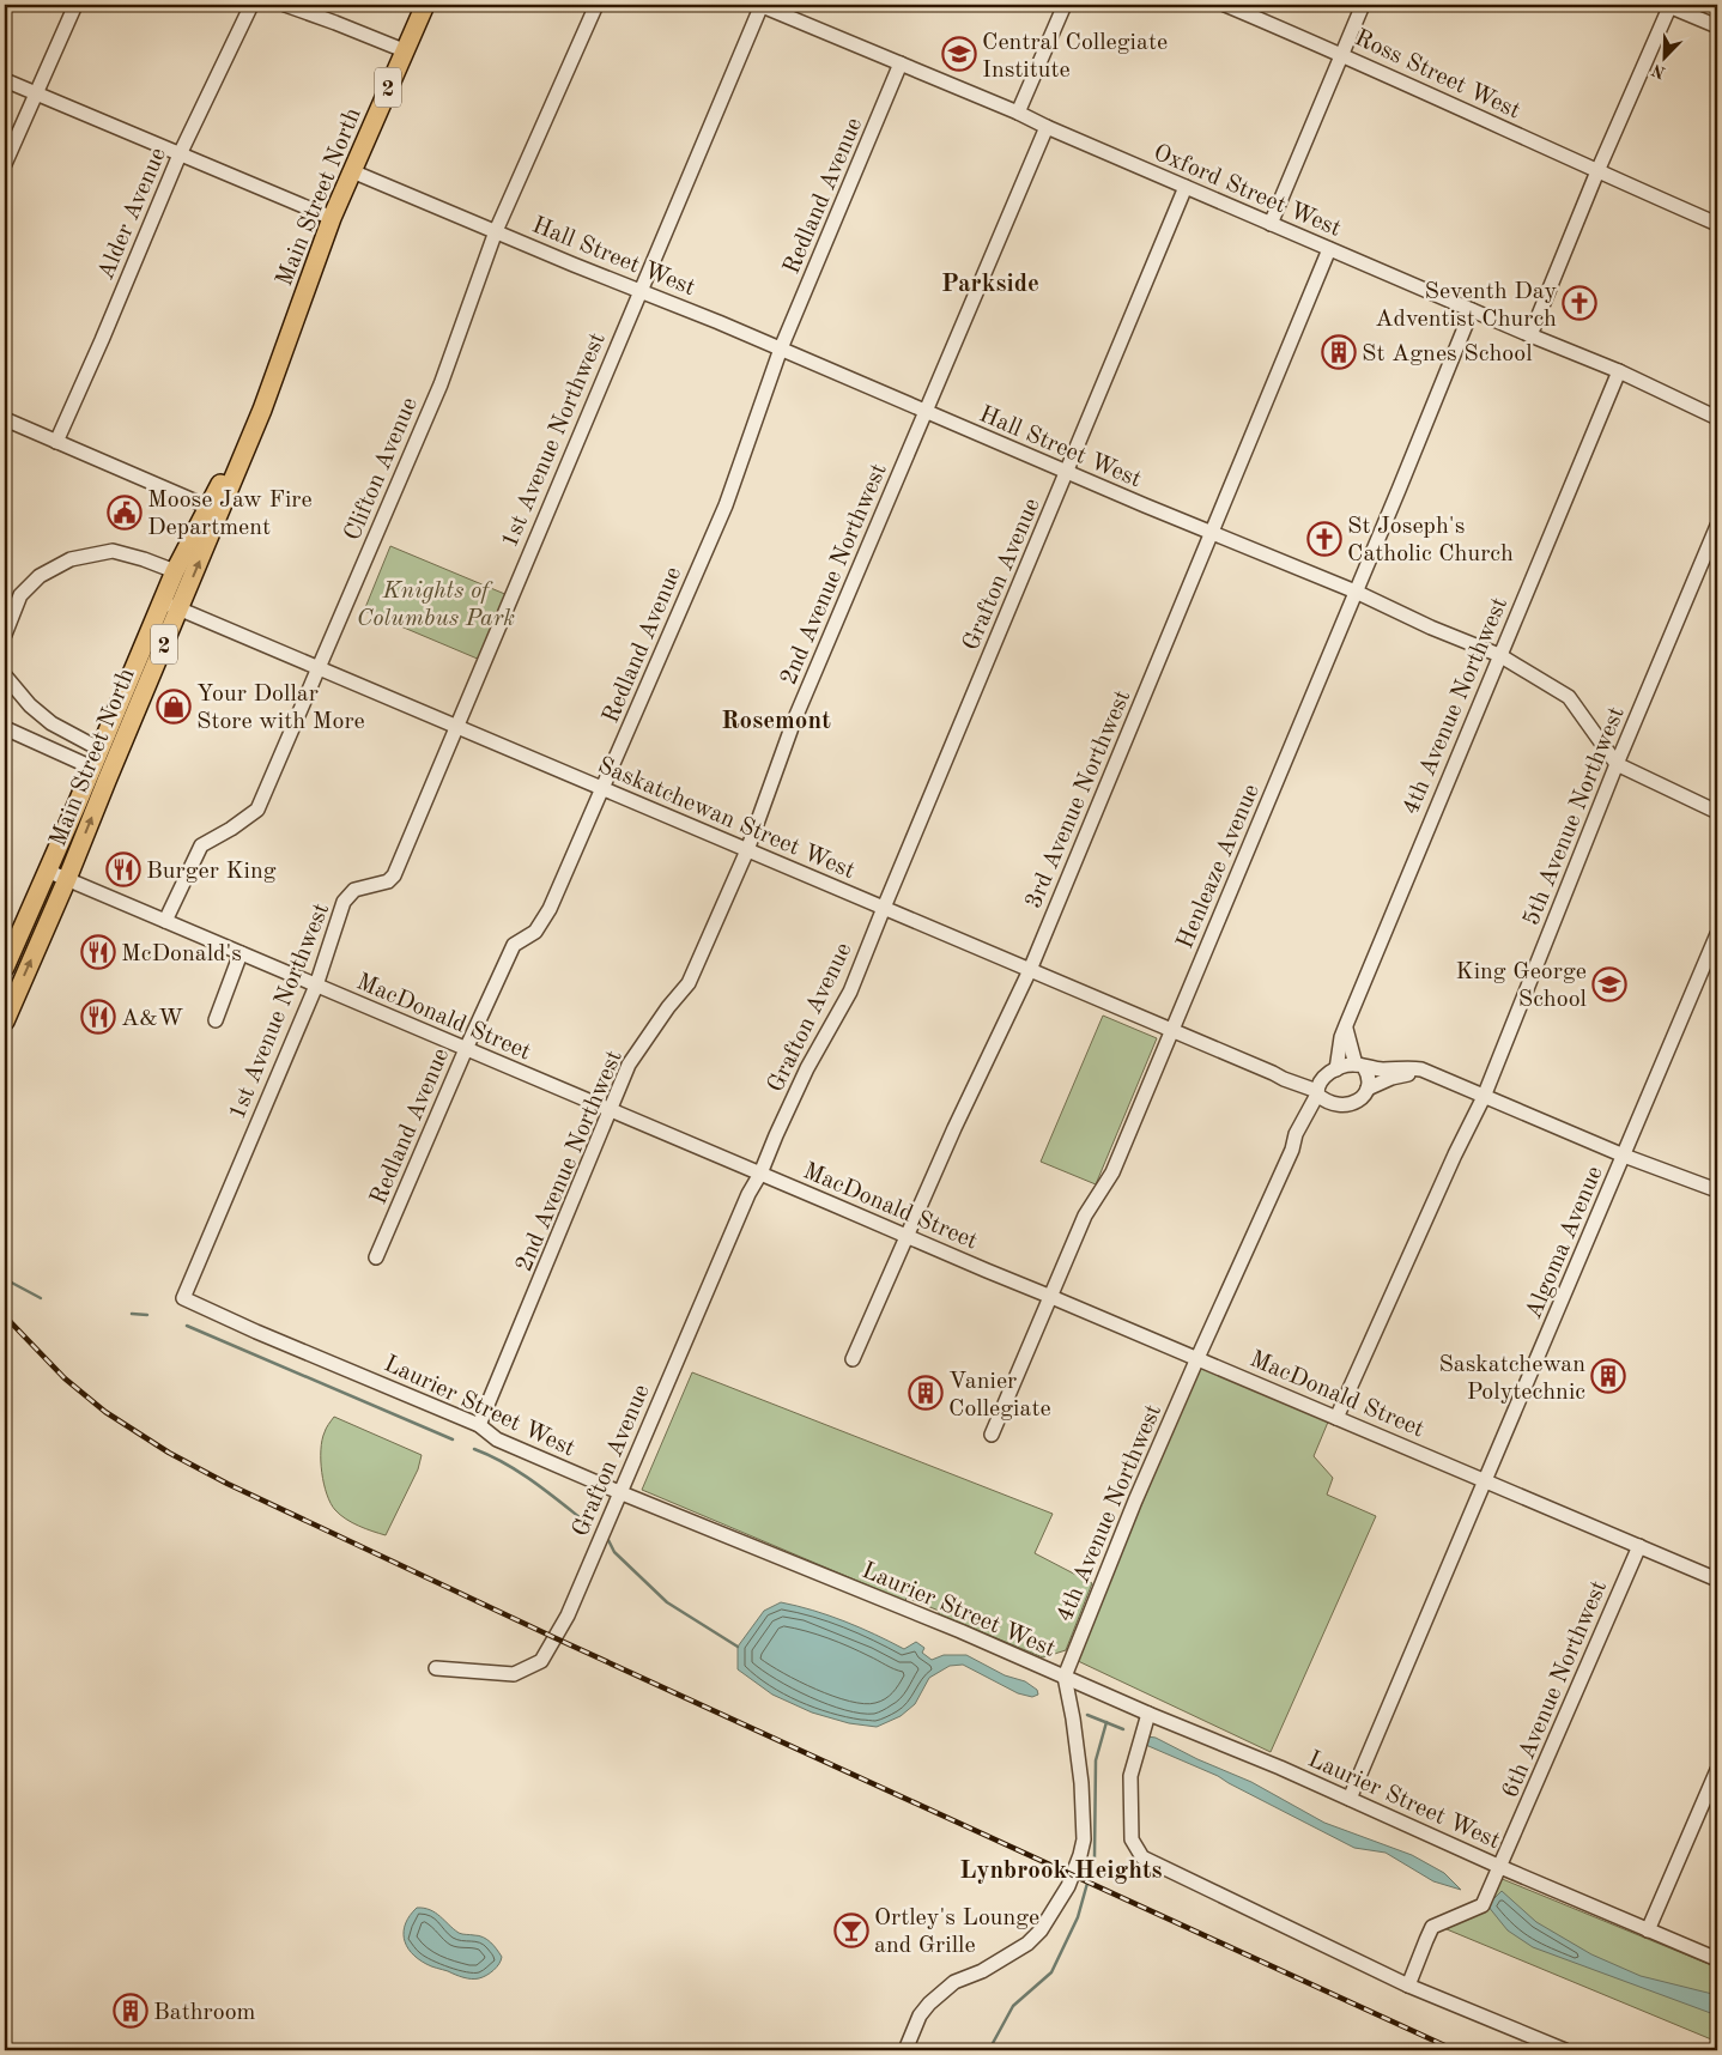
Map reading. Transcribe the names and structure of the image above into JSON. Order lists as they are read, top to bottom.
{
  "streets": {
    "main road": ["2", "Main Street North"],
    "street": [
      "Ross Street West",
      "Oxford Street West",
      "Redland Avenue",
      "Alder Avenue",
      "Hall Street West",
      "1st Avenue Northwest",
      "Clifton Avenue",
      "2nd Avenue Northwest",
      "Grafton Avenue",
      "4th Avenue Northwest",
      "3rd Avenue Northwest",
      "5th Avenue Northwest",
      "Saskatchewan Street West",
      "Henleaze Avenue",
      "MacDonald Street",
      "Algoma Avenue",
      "Laurier Street West",
      "6th Avenue Northwest"
    ]
  },
  "crossings": [
    ["Oxford Street West", "Redland Avenue"],
    ["Oxford Street West", "1st Avenue Northwest"],
    ["Oxford Street West", "2nd Avenue Northwest"],
    ["Oxford Street West", "Grafton Avenue"],
    ["Oxford Street West", "4th Avenue Northwest"],
    ["Oxford Street West", "3rd Avenue Northwest"],
    ["Oxford Street West", "Henleaze Avenue"],
    ["Redland Avenue", "Hall Street West"],
    ["Redland Avenue", "Saskatchewan Street West"],
    ["Redland Avenue", "MacDonald Street"],
    ["Main Street North", "Hall Street West"],
    ["Main Street North", "Saskatchewan Street West"],
    ["Main Street North", "MacDonald Street"],
    ["Hall Street West", "1st Avenue Northwest"],
    ["Hall Street West", "Clifton Avenue"],
    ["Hall Street West", "2nd Avenue Northwest"],
    ["Hall Street West", "Grafton Avenue"],
    ["Hall Street West", "4th Avenue Northwest"],
    ["Hall Street West", "3rd Avenue Northwest"],
    ["Hall Street West", "5th Avenue Northwest"],
    ["Hall Street West", "Henleaze Avenue"],
    ["1st Avenue Northwest", "Saskatchewan Street West"],
    ["1st Avenue Northwest", "MacDonald Street"],
    ["1st Avenue Northwest", "Laurier Street West"],
    ["Clifton Avenue", "Saskatchewan Street West"],
    ["Clifton Avenue", "MacDonald Street"],
    ["2nd Avenue Northwest", "Saskatchewan Street West"],
    ["2nd Avenue Northwest", "MacDonald Street"],
    ["2nd Avenue Northwest", "Laurier Street West"],
    ["Grafton Avenue", "Saskatchewan Street West"],
    ["Grafton Avenue", "MacDonald Street"],
    ["Grafton Avenue", "Laurier Street West"],
    ["4th Avenue Northwest", "Saskatchewan Street West"],
    ["4th Avenue Northwest", "MacDonald Street"],
    ["4th Avenue Northwest", "Laurier Street West"],
    ["3rd Avenue Northwest", "Saskatchewan Street West"],
    ["3rd Avenue Northwest", "MacDonald Street"],
    ["5th Avenue Northwest", "MacDonald Street"],
    ["Saskatchewan Street West", "Henleaze Avenue"],
    ["Henleaze Avenue", "MacDonald Street"],
    ["MacDonald Street", "Algoma Avenue"],
    ["MacDonald Street", "6th Avenue Northwest"],
    ["Algoma Avenue", "Laurier Street West"],
    ["Laurier Street West", "6th Avenue Northwest"]
  ],
  "districts": ["Parkside", "Rosemont", "Lynbrook Heights"],
  "parks": ["Knights of Columbus Park"],
  "places": {
    "school or university": ["Central Collegiate Institute", "King George School"],
    "church": ["Seventh Day Adventist Church", "St Joseph's Catholic Church"],
    "building": [
      "St Agnes School",
      "Saskatchewan Polytechnic",
      "Vanier Collegiate",
      "Bathroom"
    ],
    "public building": ["Moose Jaw Fire Department"],
    "shop": ["Your Dollar Store with More"],
    "restaurant": ["Burger King", "McDonald's", "A&W"],
    "bar": ["Ortley's Lounge and Grille"]
  },
  "north": "bottom left"
}
